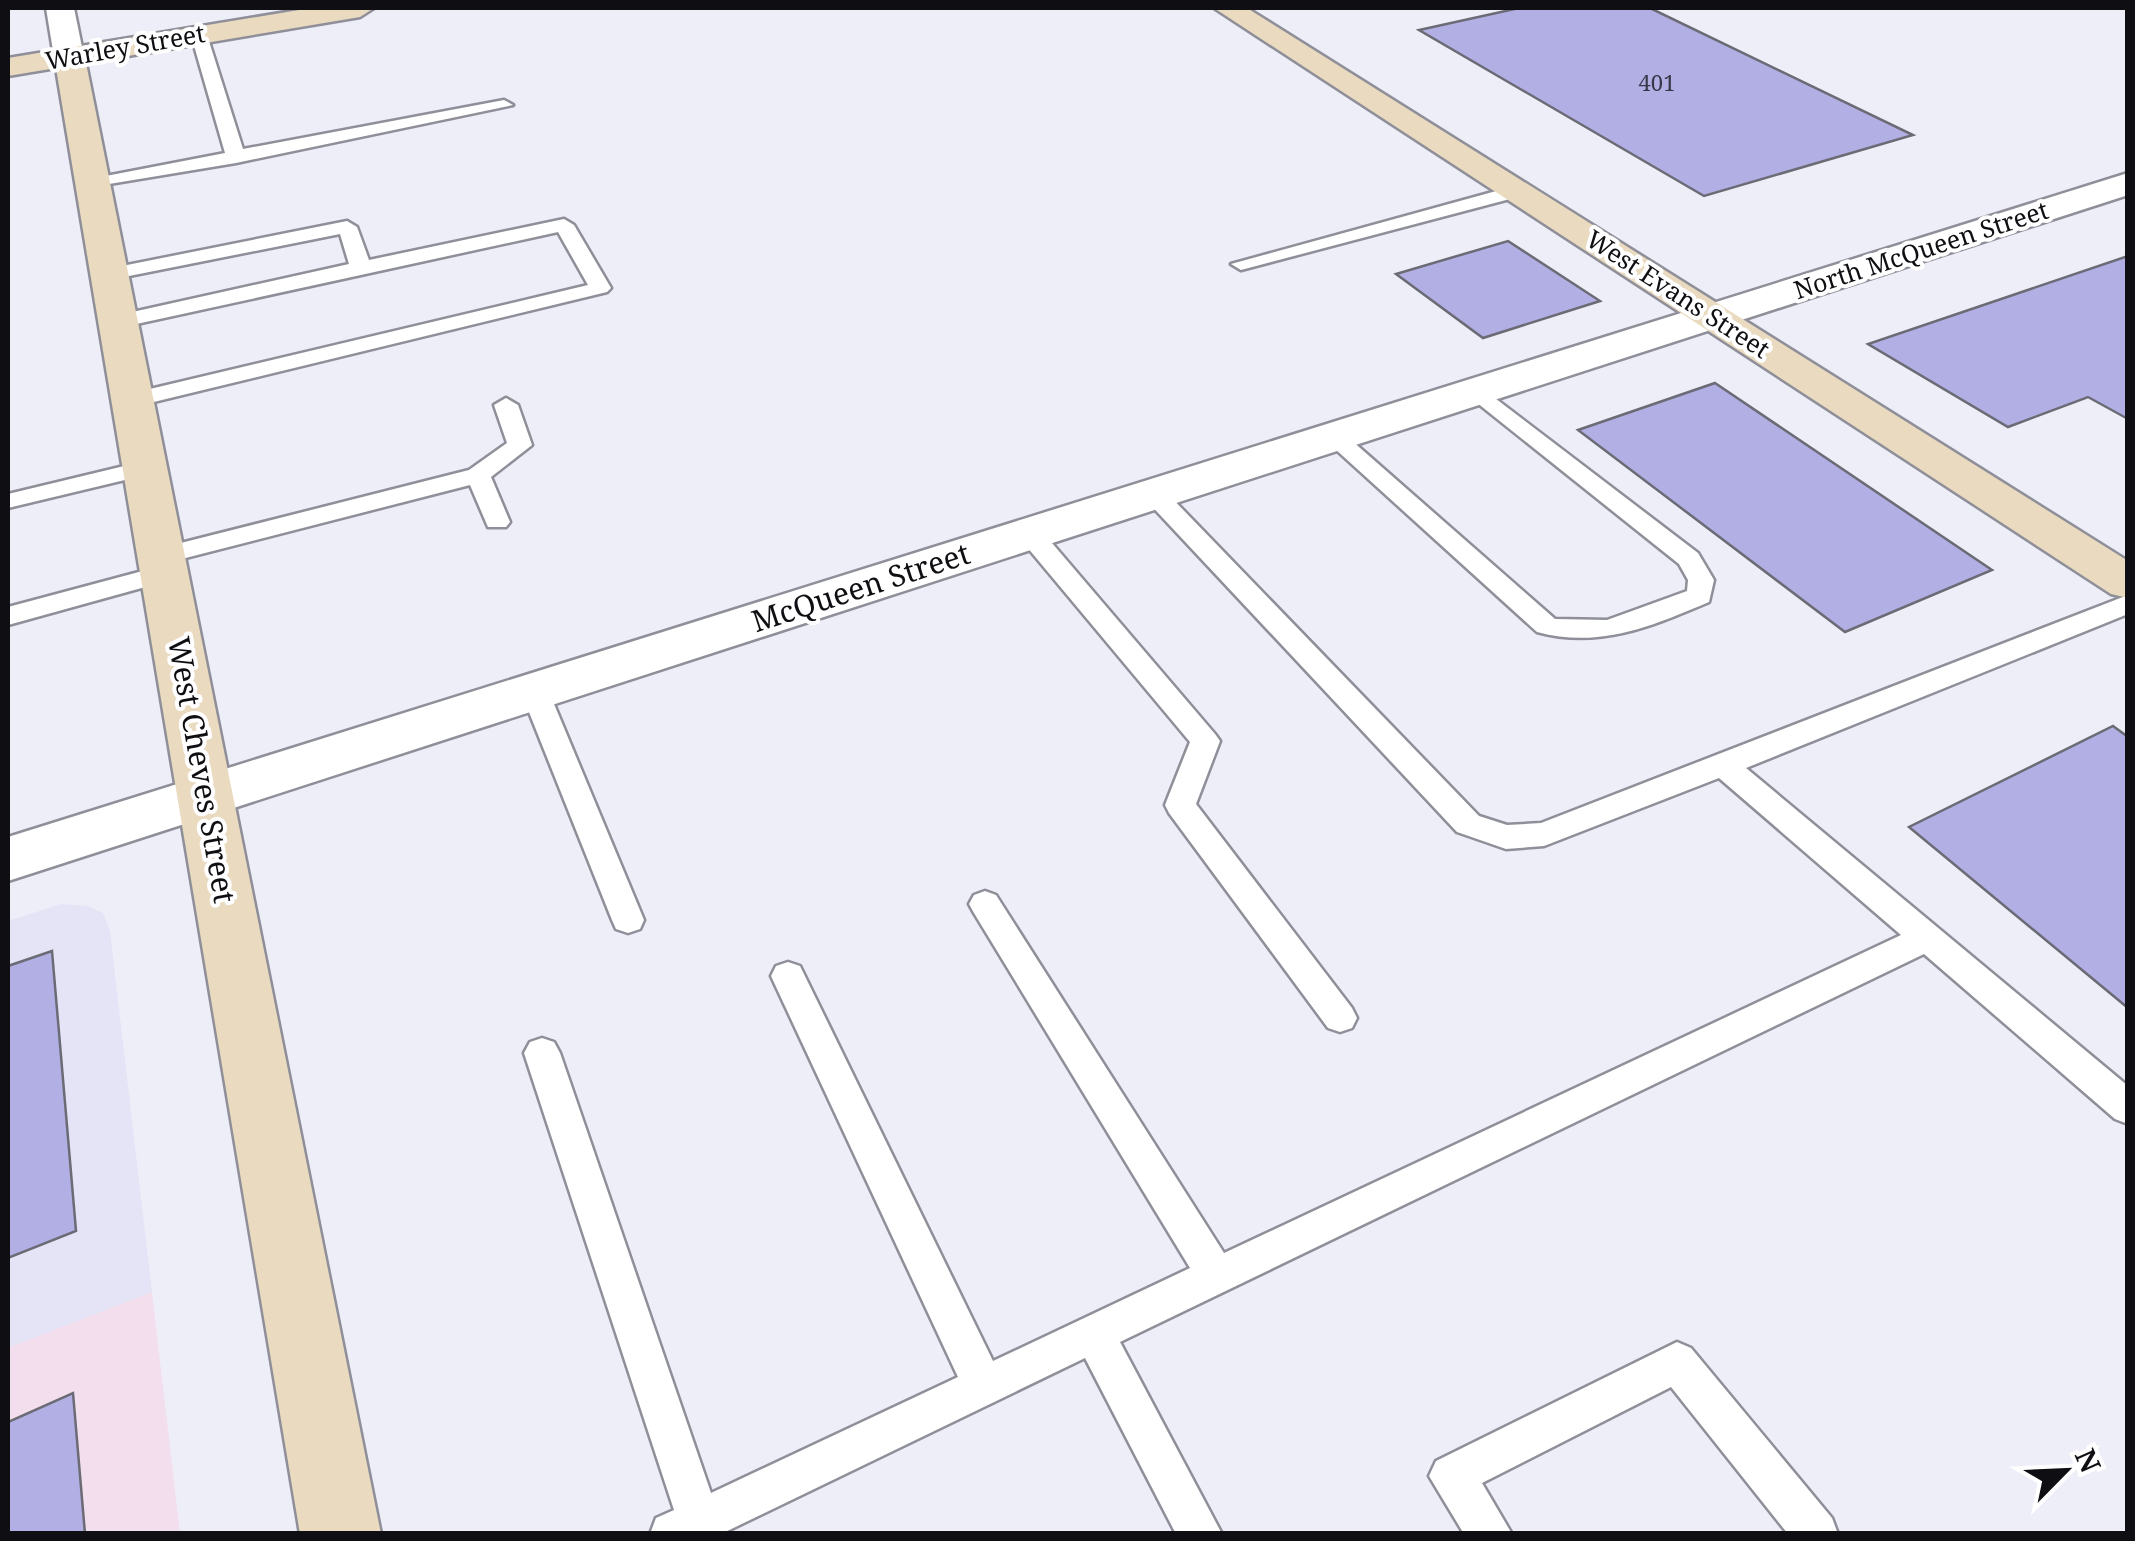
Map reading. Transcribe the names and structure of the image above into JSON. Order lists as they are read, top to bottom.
{
  "streets": {
    "main road": ["Warley Street", "West Evans Street", "West Cheves Street"],
    "street": ["North McQueen Street", "McQueen Street"]
  },
  "crossings": [
    ["Warley Street", "West Cheves Street"],
    ["North McQueen Street", "West Evans Street"],
    ["North McQueen Street", "McQueen Street"],
    ["West Evans Street", "McQueen Street"],
    ["McQueen Street", "West Cheves Street"]
  ],
  "house_numbers": ["401"],
  "north": "top right"
}
